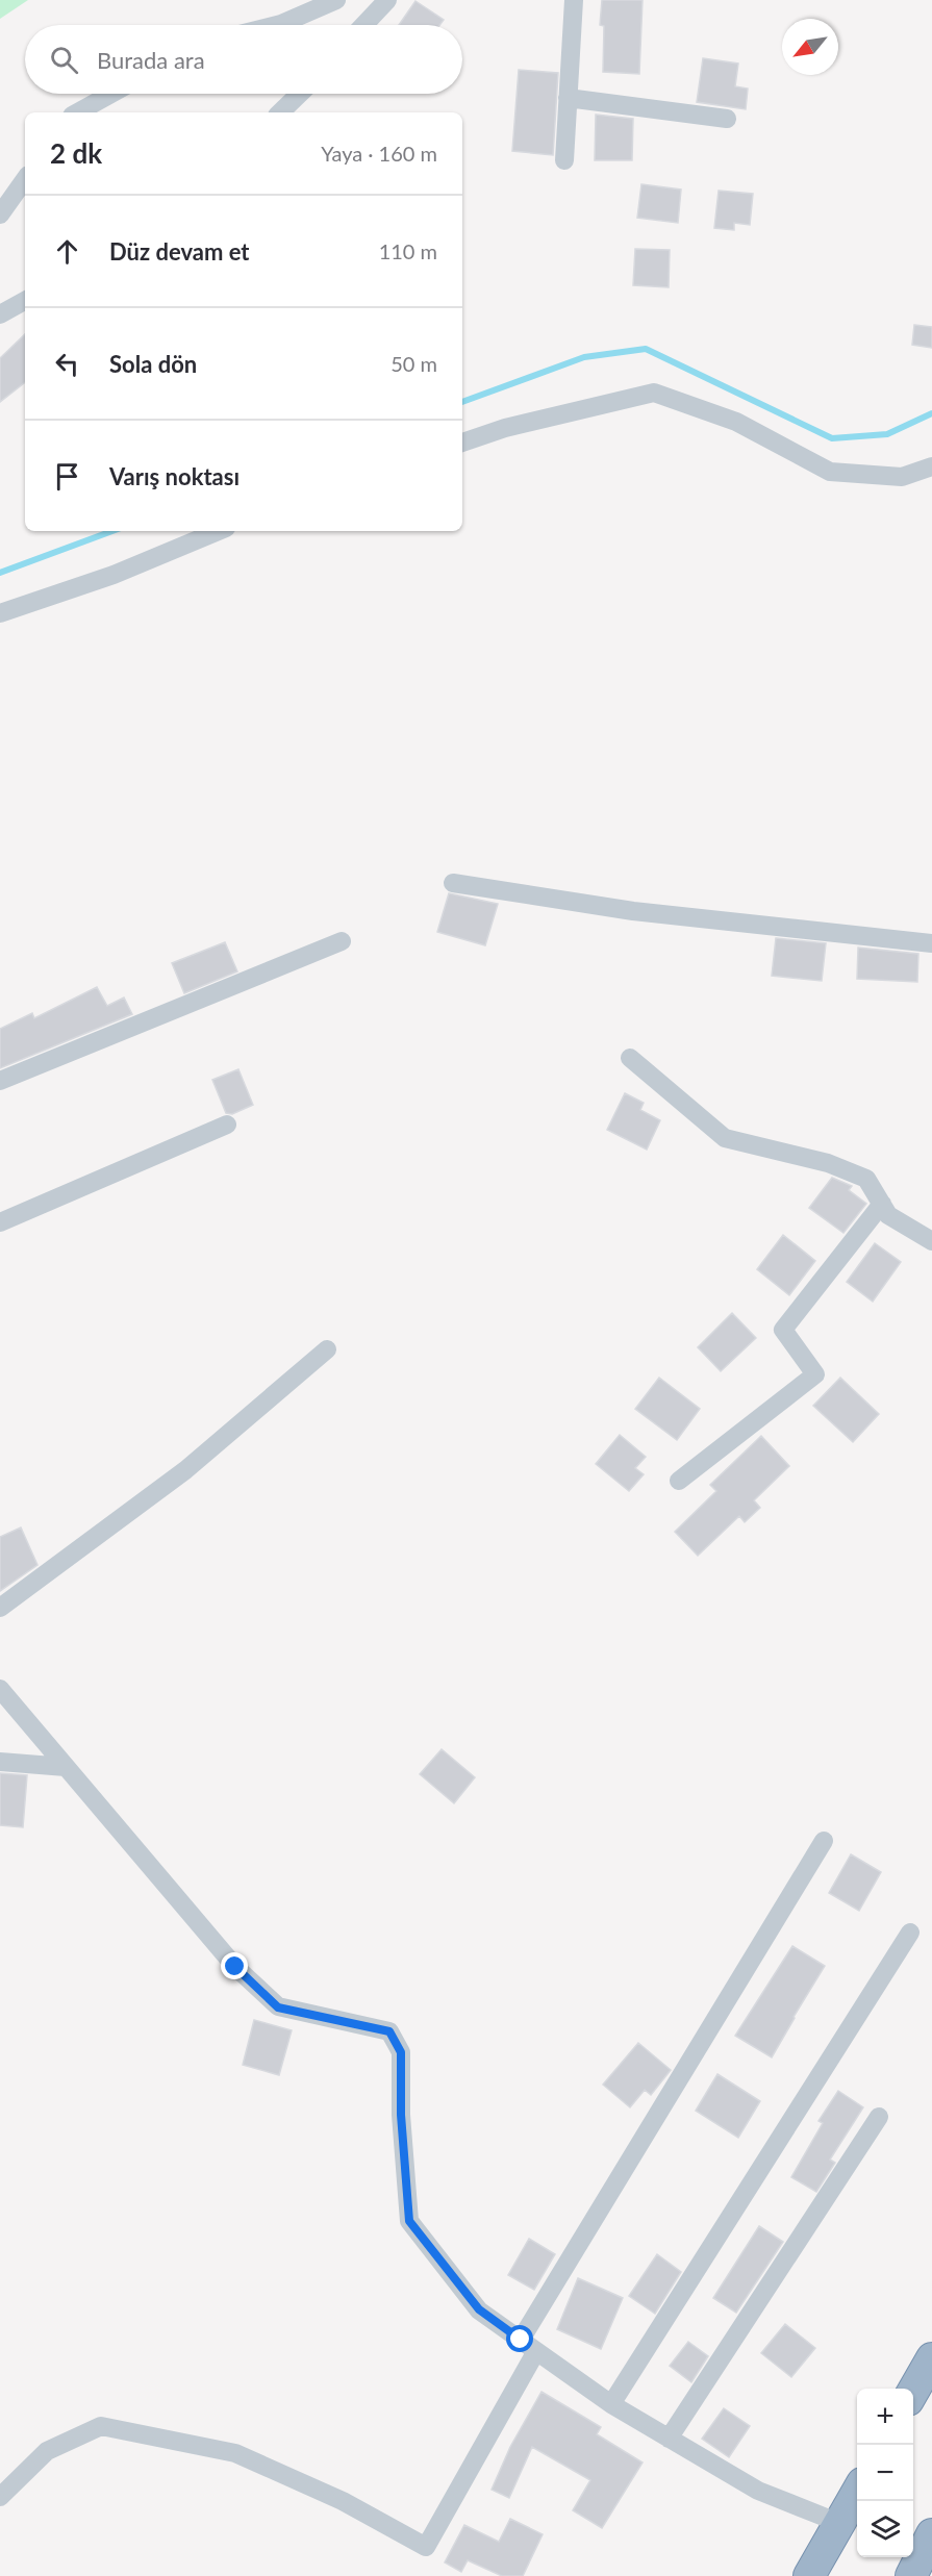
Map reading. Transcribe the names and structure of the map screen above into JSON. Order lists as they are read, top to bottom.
{
  "north": "bottom left",
  "page": {
    "search": "Burada ara",
    "heading": ["2 dk", "Yaya · 160 m"],
    "list": [
      ["Düz devam et", "110 m"],
      ["Sola dön", "50 m"],
      "Varış noktası"
    ],
    "map_buttons": ["+", "−"]
  }
}
